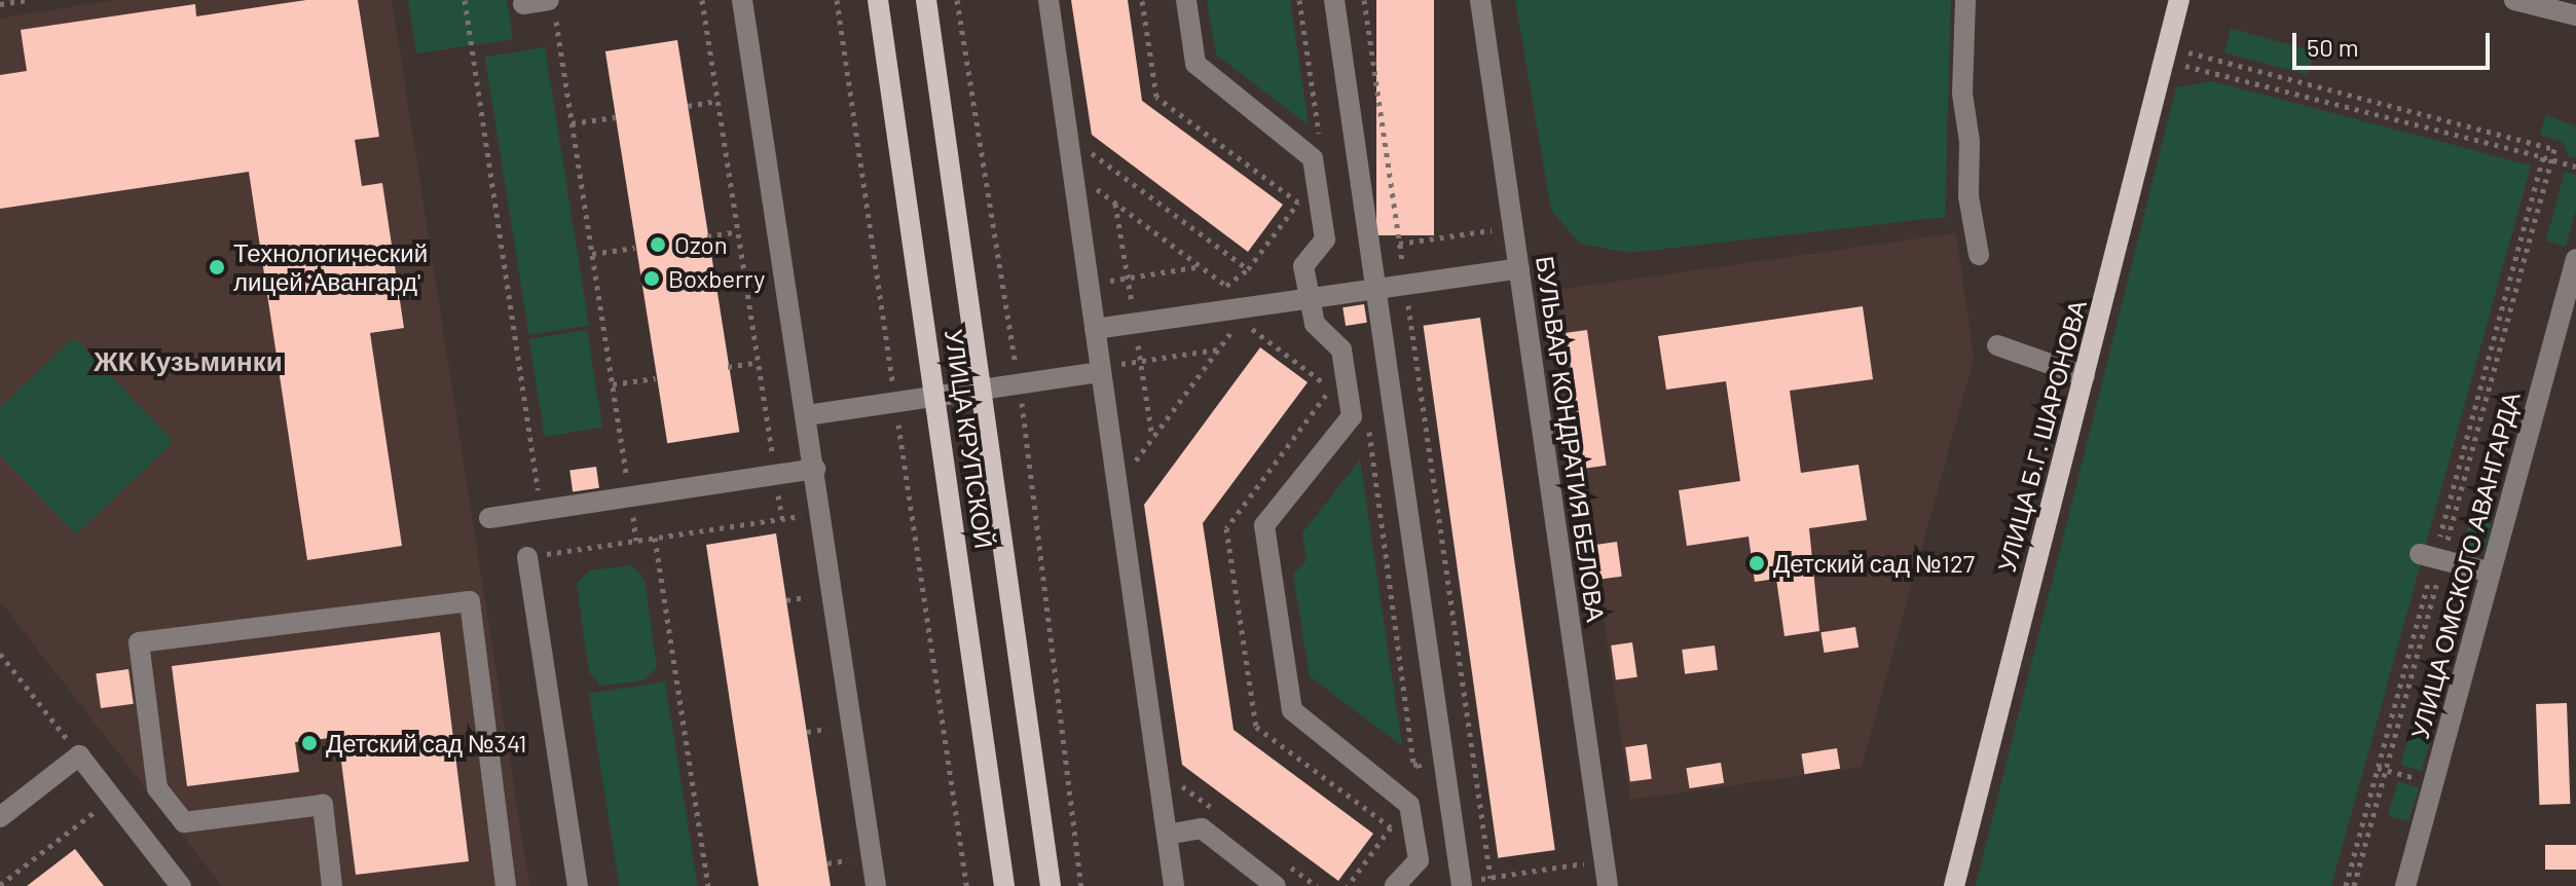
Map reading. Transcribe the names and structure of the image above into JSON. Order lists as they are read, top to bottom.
{
  "streets": {
    "main road": ["УЛИЦА Б.Г. ШАРОНОВА", "УЛИЦА КРУПСКОЙ"],
    "street": ["БУЛЬВАР КОНДРАТИЯ БЕЛОВА", "УЛИЦА ОМСКОГО АВАНГАРДА"]
  },
  "districts": ["ЖК Кузьминки"],
  "places": [
    "Ozon",
    "Технологический лицей 'Авангард'",
    "Boxberry",
    "Детский сад №127",
    "Детский сад №341"
  ],
  "scale_bar": "50 m"
}
